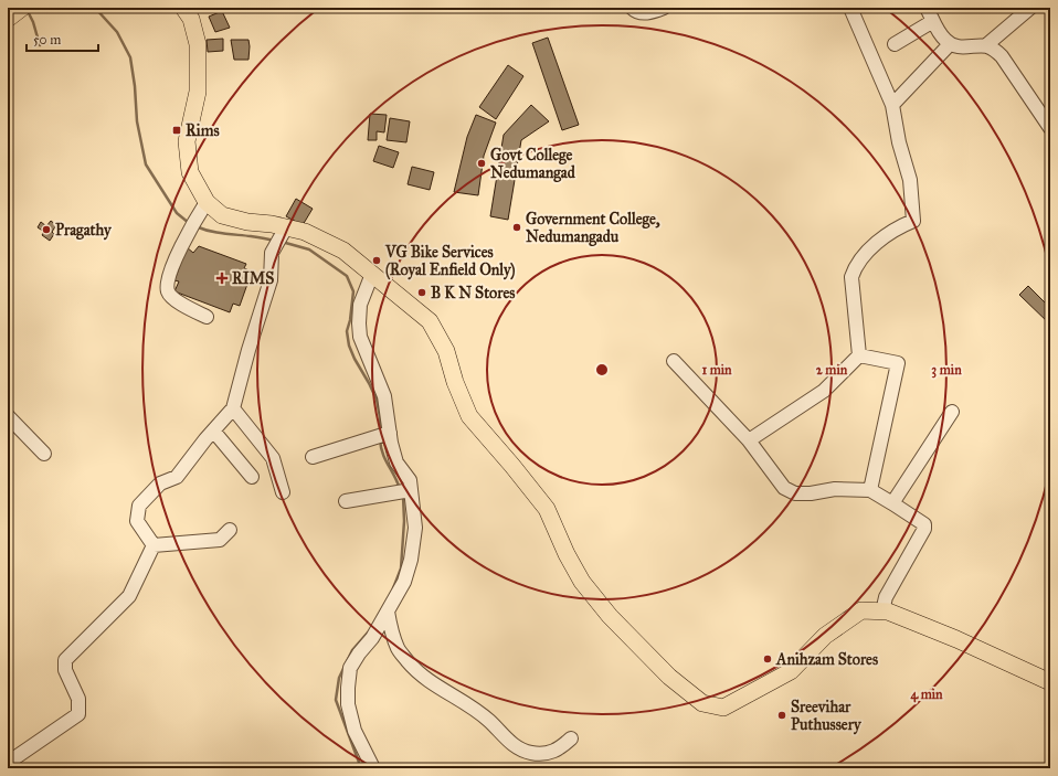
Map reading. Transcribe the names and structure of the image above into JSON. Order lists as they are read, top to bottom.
{
  "places": {
    "transit": ["Rims"],
    "other": [
      "Govt College Nedumangad",
      "Government College, Nedumangadu",
      "Pragathy",
      "VG Bike Services (Royal Enfield Only)",
      "B K N Stores",
      "Anihzam Stores",
      "Sreevihar Puthussery"
    ],
    "health": ["RIMS"]
  },
  "scale_bar": "50 m",
  "rings": [
    "1 min",
    "2 min",
    "3 min",
    "4 min"
  ]
}
